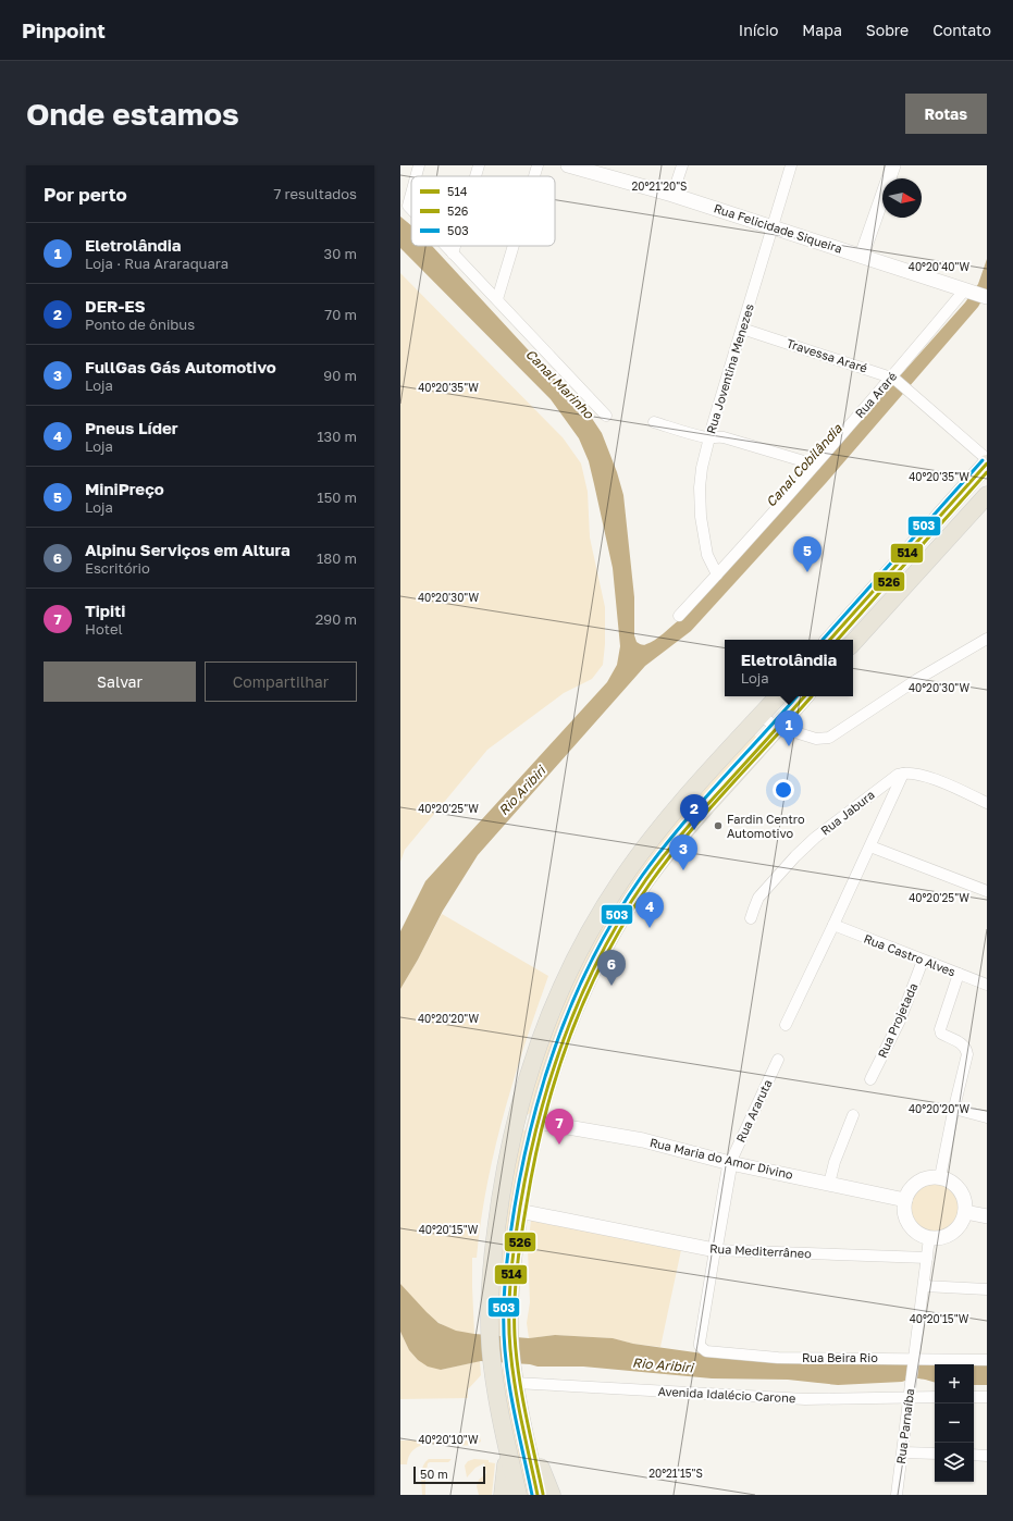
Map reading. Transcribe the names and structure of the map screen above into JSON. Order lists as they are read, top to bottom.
{
  "streets": {
    "street": [
      "Rua Felicidade Siqueira",
      "Travessa Araré",
      "Rua Joventina Menezes",
      "Rua Araré",
      "Rua Jabura",
      "Rua Castro Alves",
      "Rua Projetada",
      "Rua Araruta",
      "Rua Maria do Amor Divino",
      "Rua Mediterrâneo",
      "Rua Beira Rio",
      "Avenida Idalécio Carone",
      "Rua Parnaíba"
    ]
  },
  "crossings": [
    ["Rua Felicidade Siqueira", "Rua Joventina Menezes"],
    ["Rua Felicidade Siqueira", "Rua Araré"],
    ["Travessa Araré", "Rua Joventina Menezes"],
    ["Travessa Araré", "Rua Araré"],
    ["Rua Joventina Menezes", "Rua Araré"],
    ["Rua Castro Alves", "Rua Projetada"],
    ["Rua Araruta", "Rua Maria do Amor Divino"],
    ["Rua Araruta", "Rua Mediterrâneo"],
    ["Rua Araruta", "Rua Beira Rio"],
    ["Rua Maria do Amor Divino", "Rua Parnaíba"],
    ["Rua Mediterrâneo", "Rua Parnaíba"],
    ["Rua Beira Rio", "Rua Parnaíba"],
    ["Avenida Idalécio Carone", "Rua Parnaíba"]
  ],
  "water": ["Canal Marinho", "Canal Cobilândia", "Rio Aribiri"],
  "places": ["Fardin Centro Automotivo"],
  "lines": ["transit line 503", "transit line 514", "transit line 526"],
  "legend": ["514", "526", "503"],
  "scale_bar": "50 m",
  "north": "right",
  "page": {
    "header": "Pinpoint",
    "nav": [
      "Início",
      "Mapa",
      "Sobre",
      "Contato"
    ],
    "buttons": [
      "Rotas",
      ["Salvar", "Compartilhar"]
    ],
    "title": "Onde estamos",
    "heading": ["Por perto", "7 resultados"],
    "list": [
      {
        "mark": "1",
        "name": "Eletrolândia",
        "note": "Loja · Rua Araraquara",
        "value": "30 m"
      },
      {
        "mark": "2",
        "name": "DER-ES",
        "note": "Ponto de ônibus",
        "value": "70 m"
      },
      {
        "mark": "3",
        "name": "FullGas Gás Automotivo",
        "note": "Loja",
        "value": "90 m"
      },
      {
        "mark": "4",
        "name": "Pneus Líder",
        "note": "Loja",
        "value": "130 m"
      },
      {
        "mark": "5",
        "name": "MiniPreço",
        "note": "Loja",
        "value": "150 m"
      },
      {
        "mark": "6",
        "name": "Alpinu Serviços em Altura",
        "note": "Escritório",
        "value": "180 m"
      },
      {
        "mark": "7",
        "name": "Tipiti",
        "note": "Hotel",
        "value": "290 m"
      }
    ],
    "pins": [
      "5",
      "1",
      "2",
      "3",
      "4",
      "6",
      "7"
    ],
    "popup": ["Eletrolândia", "Loja"],
    "map_buttons": ["+", "−"],
    "scale": "50 m"
  },
  "coordinates": [
    "20°21'20\"S",
    "40°20'40\"W",
    "40°20'35\"W",
    "40°20'30\"W",
    "40°20'25\"W",
    "40°20'20\"W",
    "40°20'15\"W",
    "40°20'10\"W",
    "20°21'15\"S"
  ]
}
